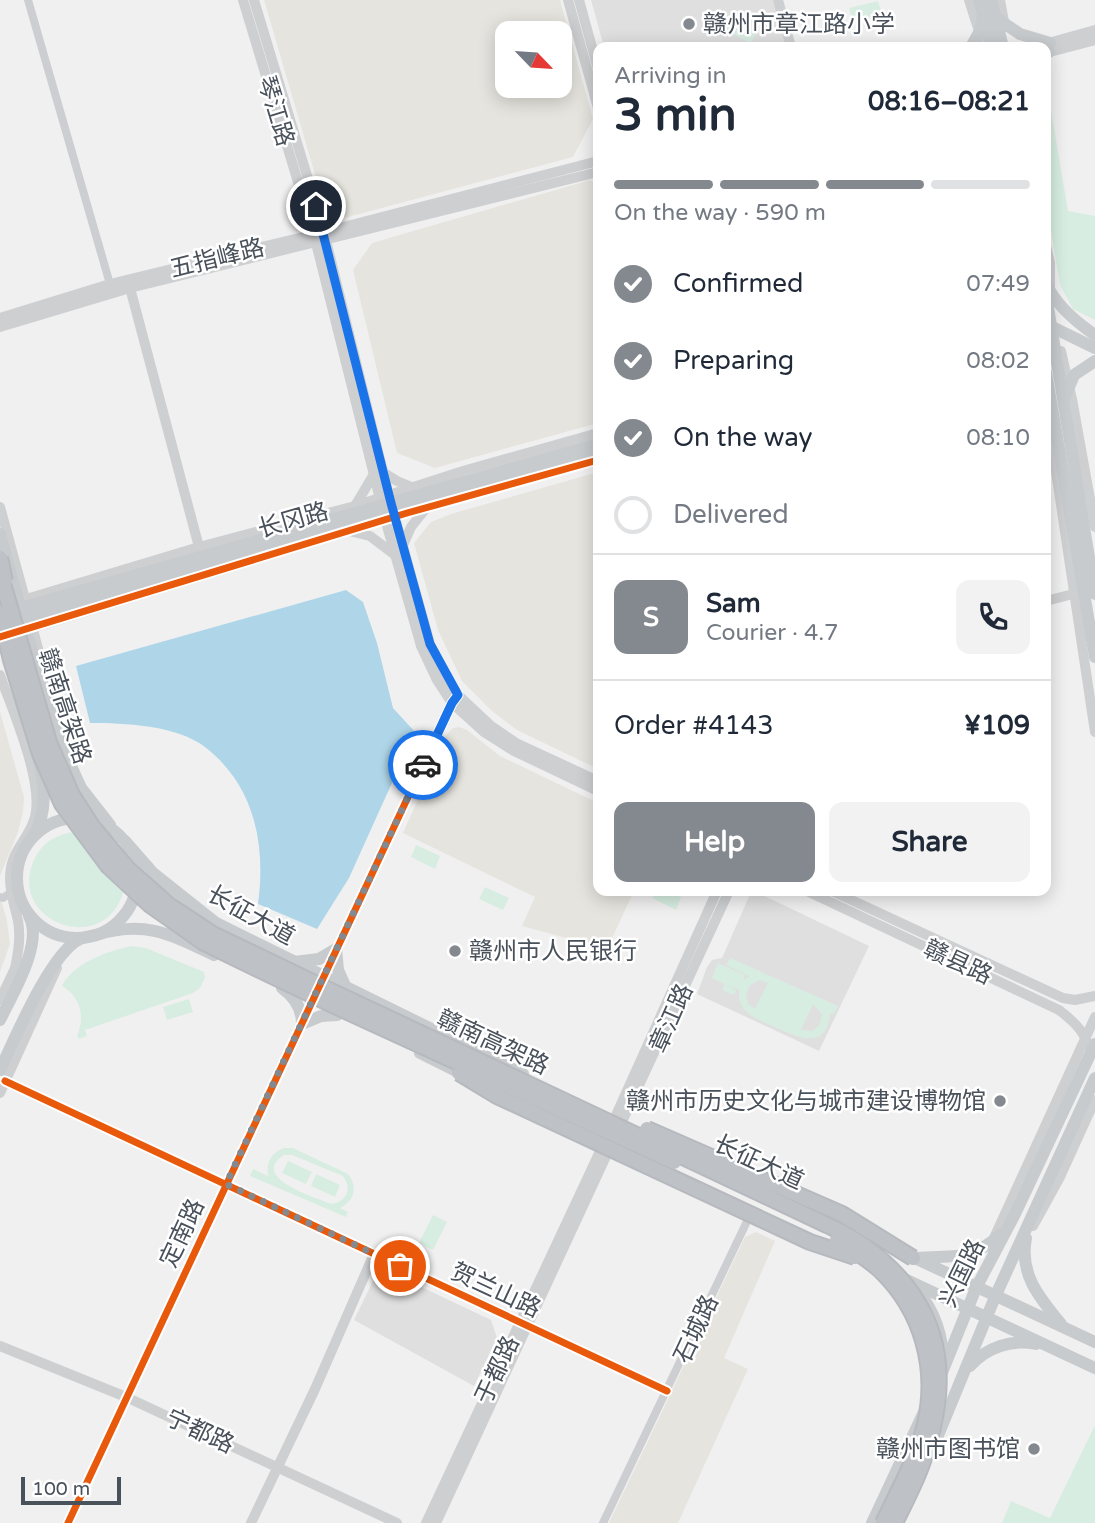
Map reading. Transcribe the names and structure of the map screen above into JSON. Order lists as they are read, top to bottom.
{
  "streets": {
    "highway": ["赣南高架路"],
    "main road": ["长冈路", "长征大道", "兴国路"],
    "street": [
      "琴江路",
      "五指峰路",
      "赣县路",
      "章江路",
      "定南路",
      "贺兰山路",
      "石城路",
      "于都路",
      "宁都路"
    ]
  },
  "crossings": [
    ["琴江路", "五指峰路"],
    ["琴江路", "长冈路"],
    ["琴江路", "定南路"],
    ["长冈路", "赣南高架路"],
    ["长征大道", "章江路"],
    ["长征大道", "定南路"],
    ["长征大道", "兴国路"],
    ["长征大道", "石城路"],
    ["长征大道", "于都路"],
    ["赣县路", "兴国路"],
    ["章江路", "于都路"],
    ["定南路", "贺兰山路"],
    ["定南路", "宁都路"],
    ["贺兰山路", "石城路"],
    ["贺兰山路", "于都路"]
  ],
  "places": [
    "赣州市章江路小学",
    "赣州市人民银行",
    "赣州市历史文化与城市建设博物馆",
    "赣州市图书馆"
  ],
  "scale_bar": "100 m",
  "north": "bottom right",
  "page": {
    "heading": ["3 min", "Arriving in", "08:16–08:21"],
    "panel": [
      "Sam",
      "Courier · 4.7",
      "Order #4143",
      "¥109"
    ],
    "bar": "On the way · 590 m",
    "list": [
      ["Confirmed", "07:49"],
      ["Preparing", "08:02"],
      ["On the way", "08:10"],
      "Delivered"
    ],
    "round": "S",
    "buttons": ["Help", "Share"],
    "scale": "100 m"
  }
}
